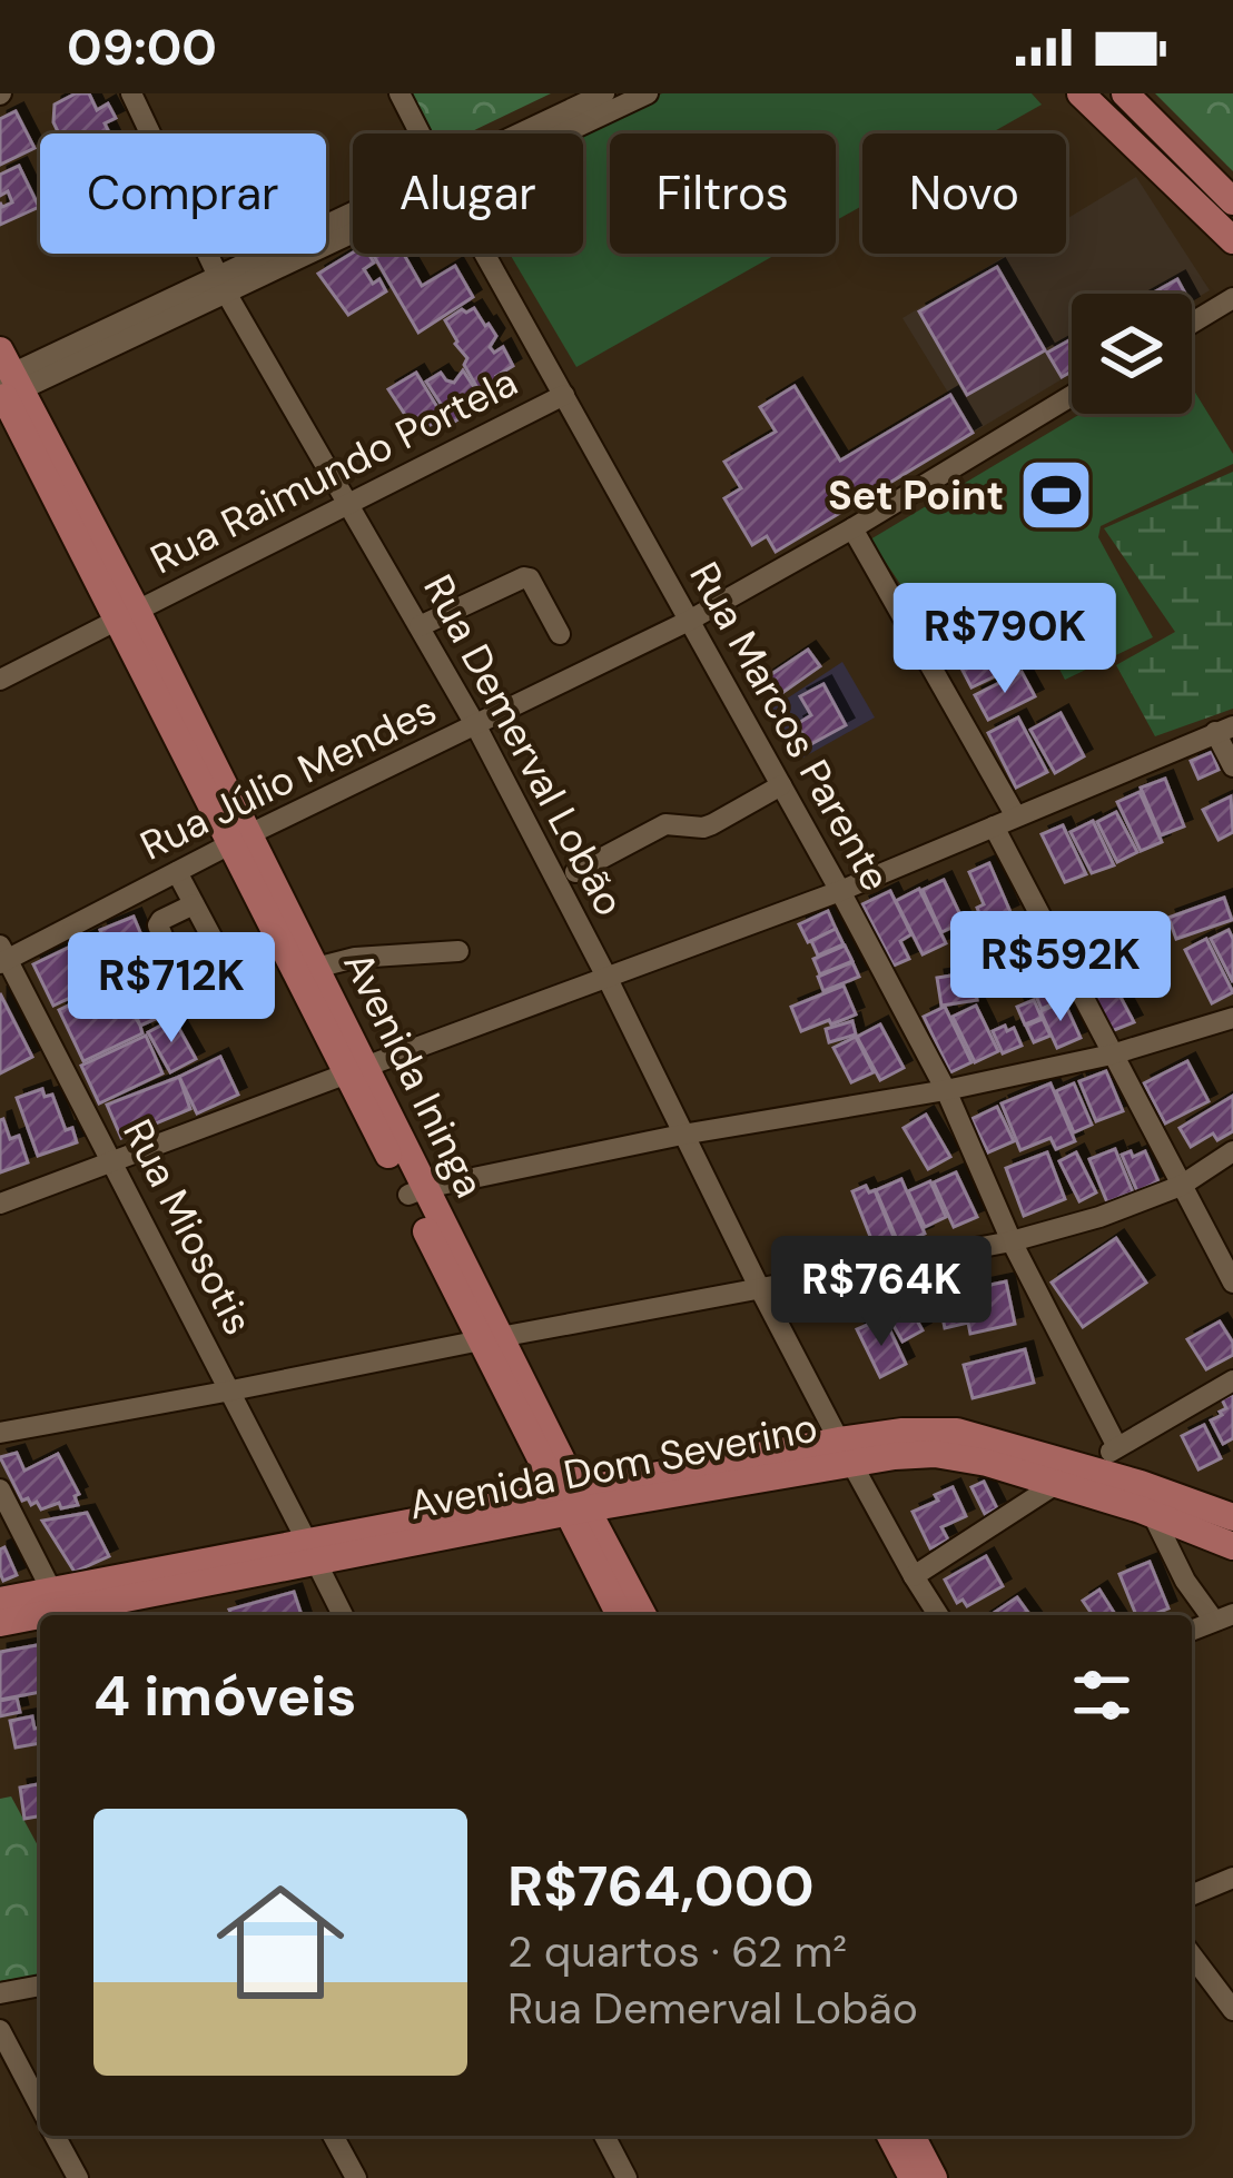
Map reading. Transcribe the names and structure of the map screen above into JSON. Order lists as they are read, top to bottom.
{
  "streets": {
    "main road": ["Avenida Ininga", "Avenida Dom Severino"],
    "street": [
      "Rua Raimundo Portela",
      "Rua Marcos Parente",
      "Rua Demerval Lobão",
      "Rua Júlio Mendes",
      "Rua Miosotis"
    ]
  },
  "crossings": [
    ["Rua Raimundo Portela", "Rua Marcos Parente"],
    ["Rua Raimundo Portela", "Rua Demerval Lobão"],
    ["Rua Raimundo Portela", "Avenida Ininga"],
    ["Rua Marcos Parente", "Rua Júlio Mendes"],
    ["Rua Demerval Lobão", "Rua Júlio Mendes"],
    ["Rua Demerval Lobão", "Avenida Dom Severino"],
    ["Rua Júlio Mendes", "Avenida Ininga"],
    ["Rua Júlio Mendes", "Rua Miosotis"],
    ["Avenida Ininga", "Avenida Dom Severino"],
    ["Rua Miosotis", "Avenida Dom Severino"]
  ],
  "places": {
    "sports": ["Set Point"]
  },
  "page": {
    "status": "09:00",
    "chip": [
      "Comprar",
      "Alugar",
      "Filtros",
      "Novo"
    ],
    "price": [
      "R$790K",
      "R$592K",
      "R$712K",
      "R$764K"
    ],
    "heading": "4 imóveis",
    "list": [
      {
        "name": "R$764,000",
        "note": "2 quartos · 62 m² · Rua Demerval Lobão"
      }
    ]
  }
}
